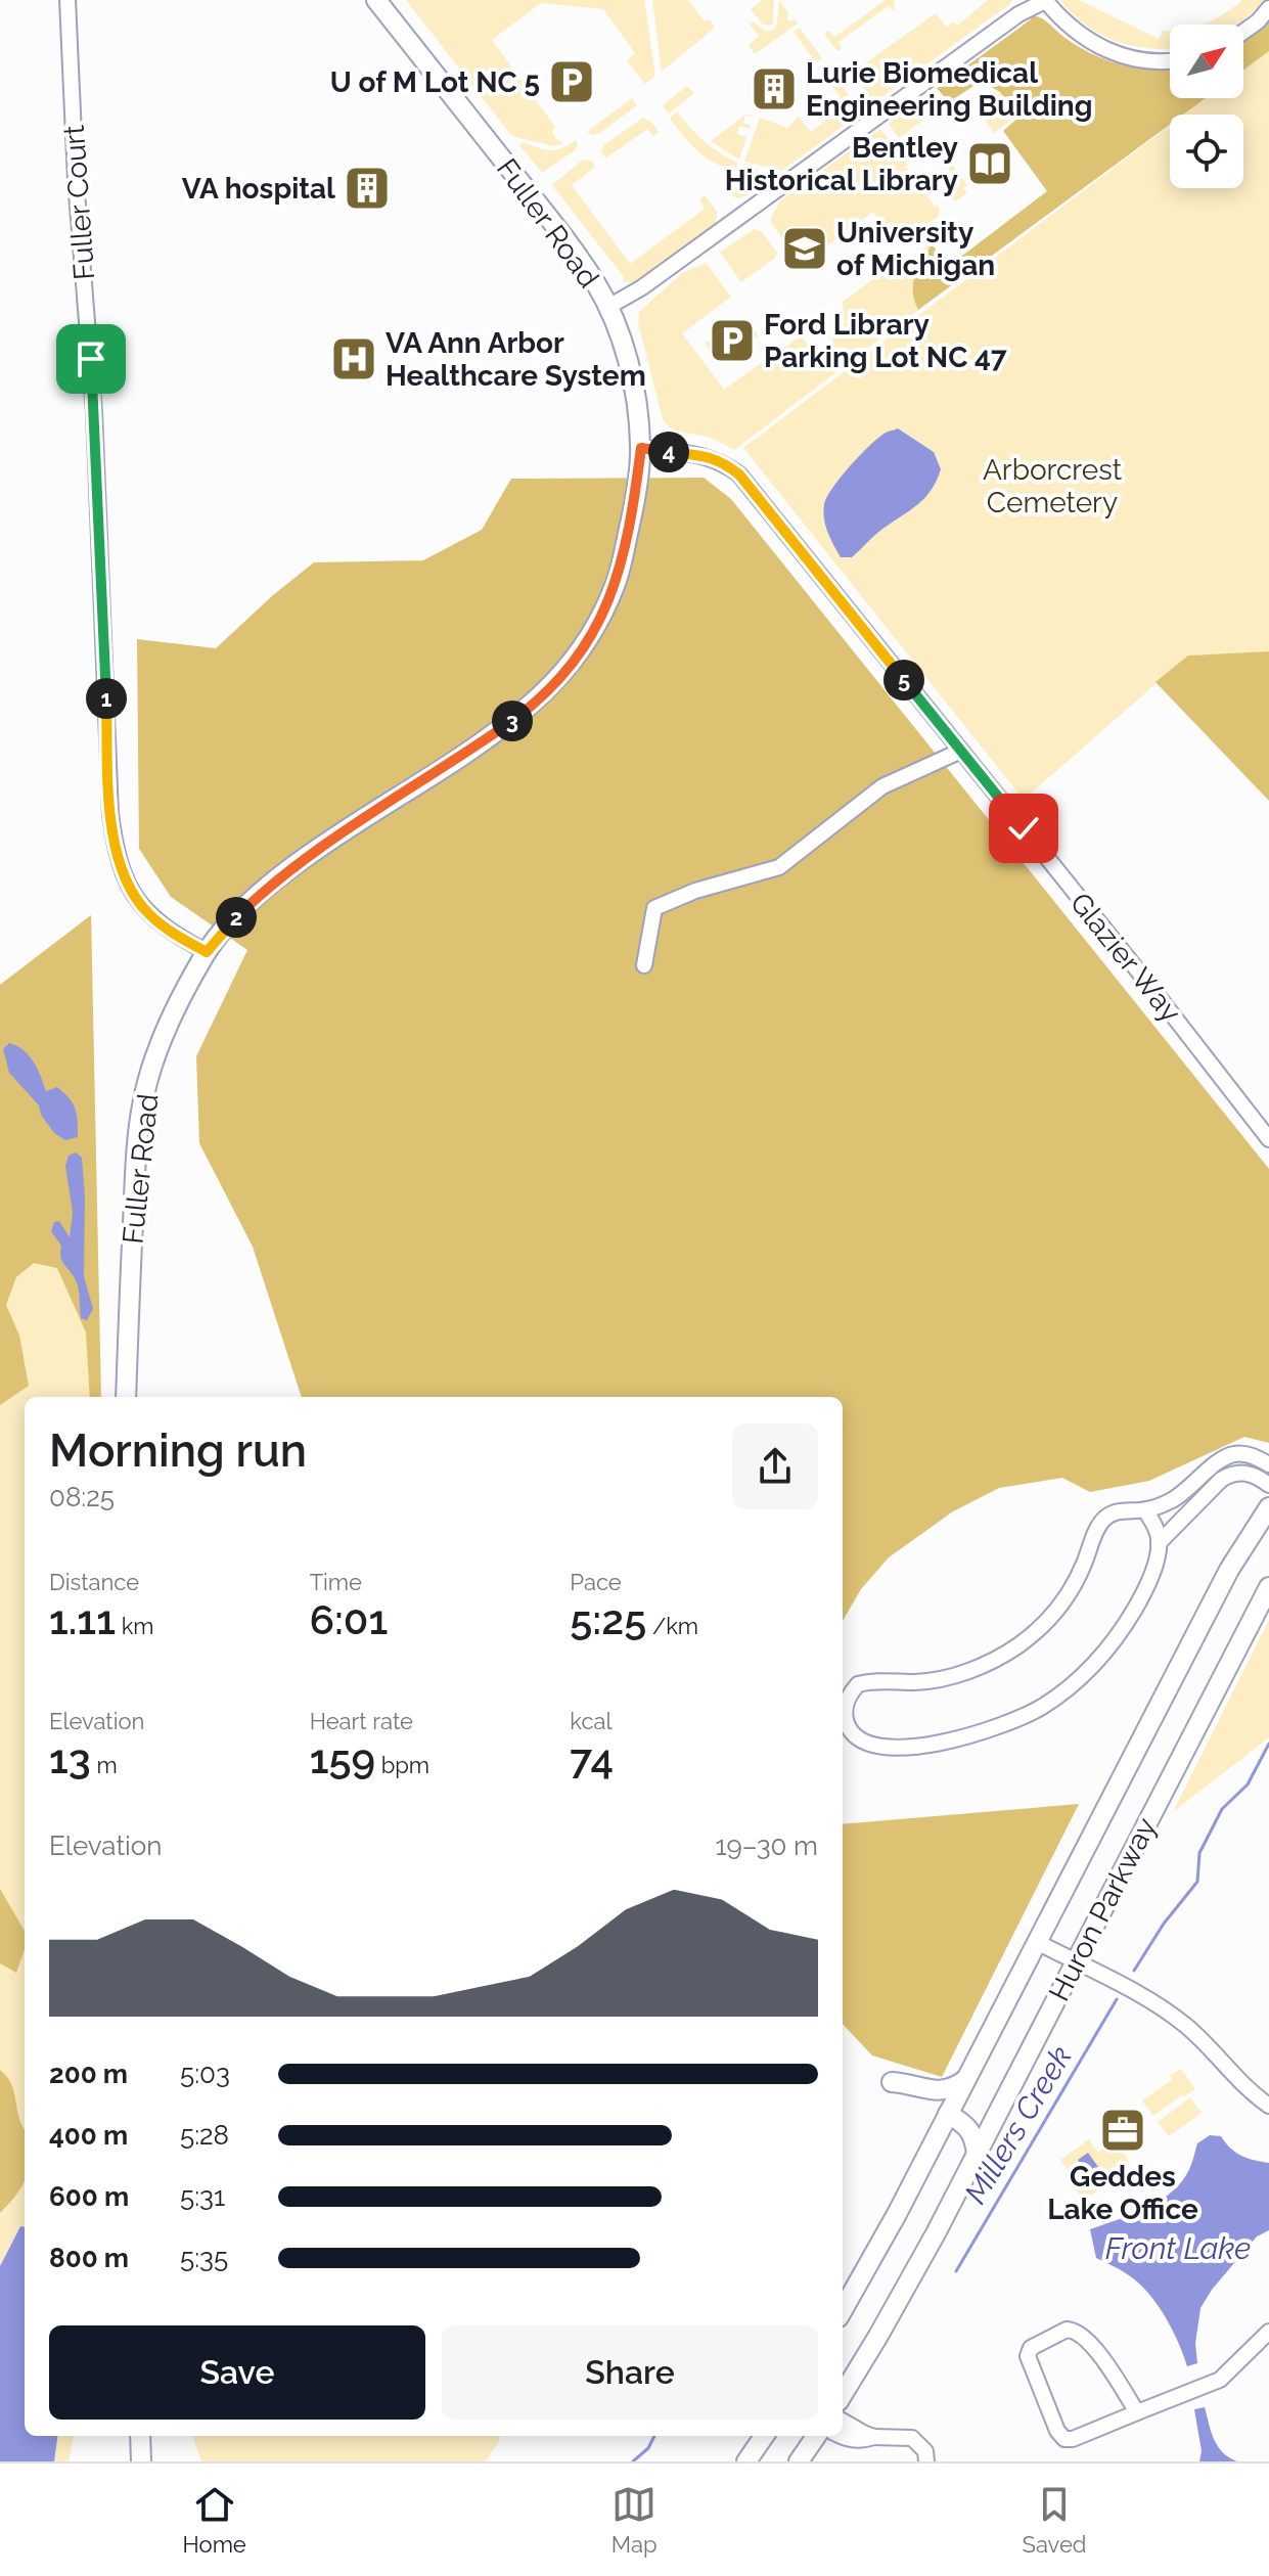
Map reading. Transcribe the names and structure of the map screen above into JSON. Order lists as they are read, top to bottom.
{
  "streets": {
    "main road": ["Fuller Road", "Huron Parkway"],
    "street": ["Fuller Court", "Glazier Way"]
  },
  "crossings": [
    ["Fuller Court", "Fuller Road"],
    ["Fuller Road", "Glazier Way"]
  ],
  "water": ["Millers Creek", "Front Lake"],
  "parks": ["Arborcrest Cemetery"],
  "places": {
    "parking": ["U of M Lot NC 5", "Ford Library Parking Lot NC 47"],
    "building": ["Lurie Biomedical Engineering Building", "VA hospital"],
    "library": ["Bentley Historical Library"],
    "school or university": ["University of Michigan"],
    "hospital": ["VA Ann Arbor Healthcare System"],
    "office": ["Geddes Lake Office"]
  },
  "north": "top right",
  "page": {
    "pins": [
      "4",
      "5",
      "1",
      "3",
      "2"
    ],
    "heading": ["Morning run", "08:25"],
    "stats": [
      ["Distance", "1.11 km"],
      ["Time", "6:01"],
      ["Pace", "5:25 /km"],
      ["Elevation", "13 m"],
      ["Heart rate", "159 bpm"],
      ["kcal", "74"]
    ],
    "chart": ["Elevation", "19–30 m"],
    "list": [
      {
        "name": "200 m",
        "note": "5:03"
      },
      {
        "name": "400 m",
        "note": "5:28"
      },
      {
        "name": "600 m",
        "note": "5:31"
      },
      {
        "name": "800 m",
        "note": "5:35"
      }
    ],
    "buttons": ["Save", "Share"],
    "tabs": ["Home", "Map", "Saved"]
  }
}
